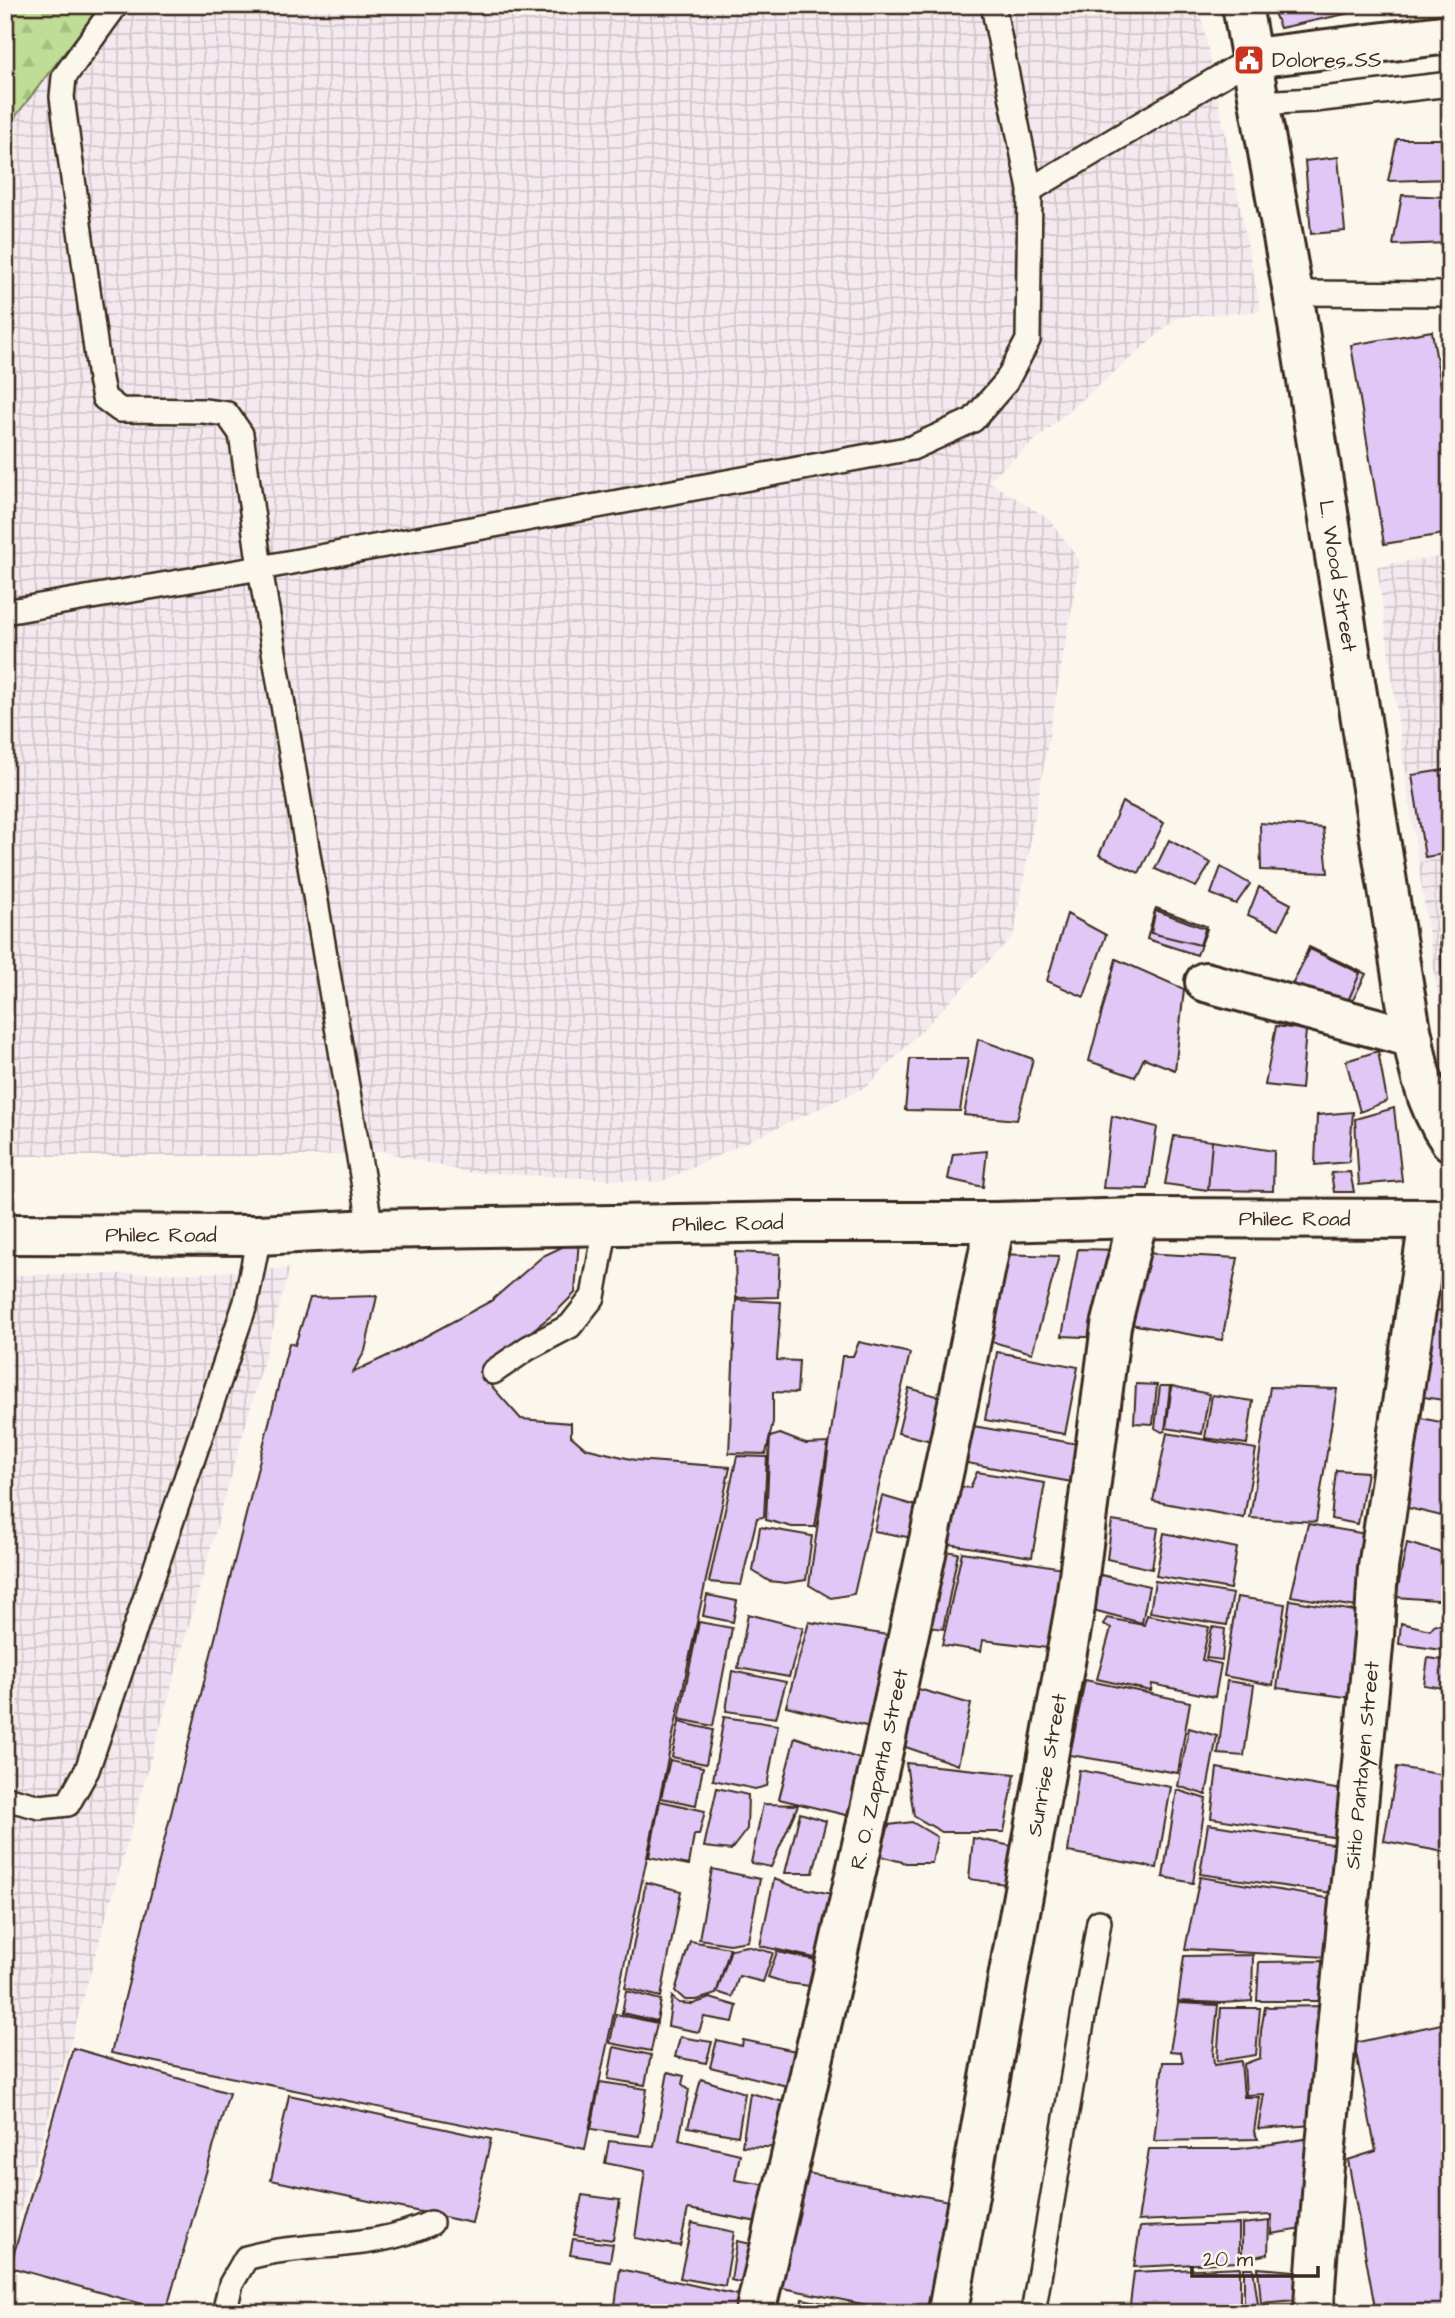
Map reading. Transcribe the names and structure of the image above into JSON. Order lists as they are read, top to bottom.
{
  "streets": {
    "street": [
      "L. Wood Street",
      "Philec Road",
      "Sunrise Street",
      "Sitio Pantayen Street",
      "R. O. Zapanta Street"
    ]
  },
  "crossings": [
    ["Philec Road", "Sunrise Street"],
    ["Philec Road", "Sitio Pantayen Street"],
    ["Philec Road", "R. O. Zapanta Street"]
  ],
  "places": {
    "public building": ["Dolores SS"]
  },
  "scale_bar": "20 m"
}
